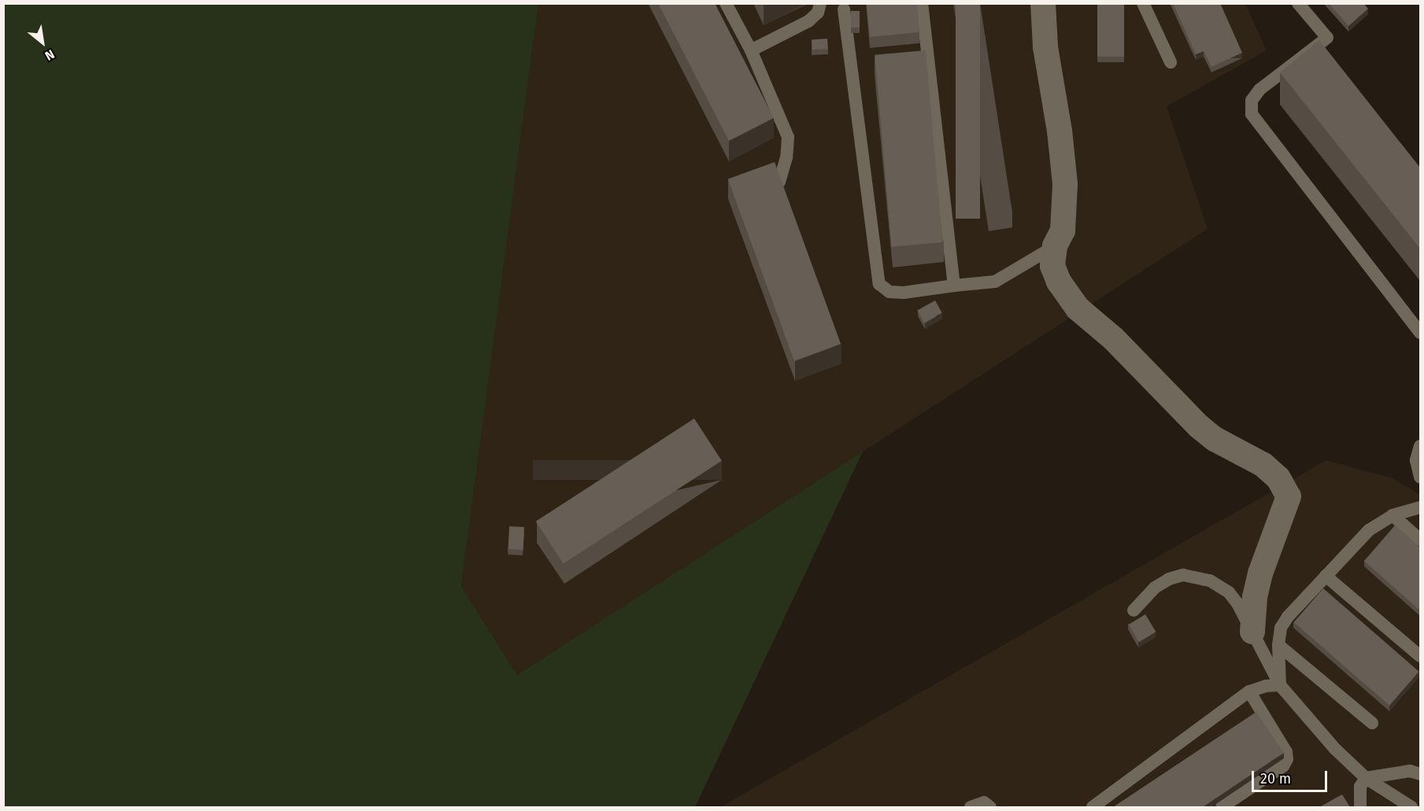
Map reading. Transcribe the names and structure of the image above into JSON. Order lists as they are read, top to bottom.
{
  "scale_bar": "20 m",
  "north": "bottom right"
}
